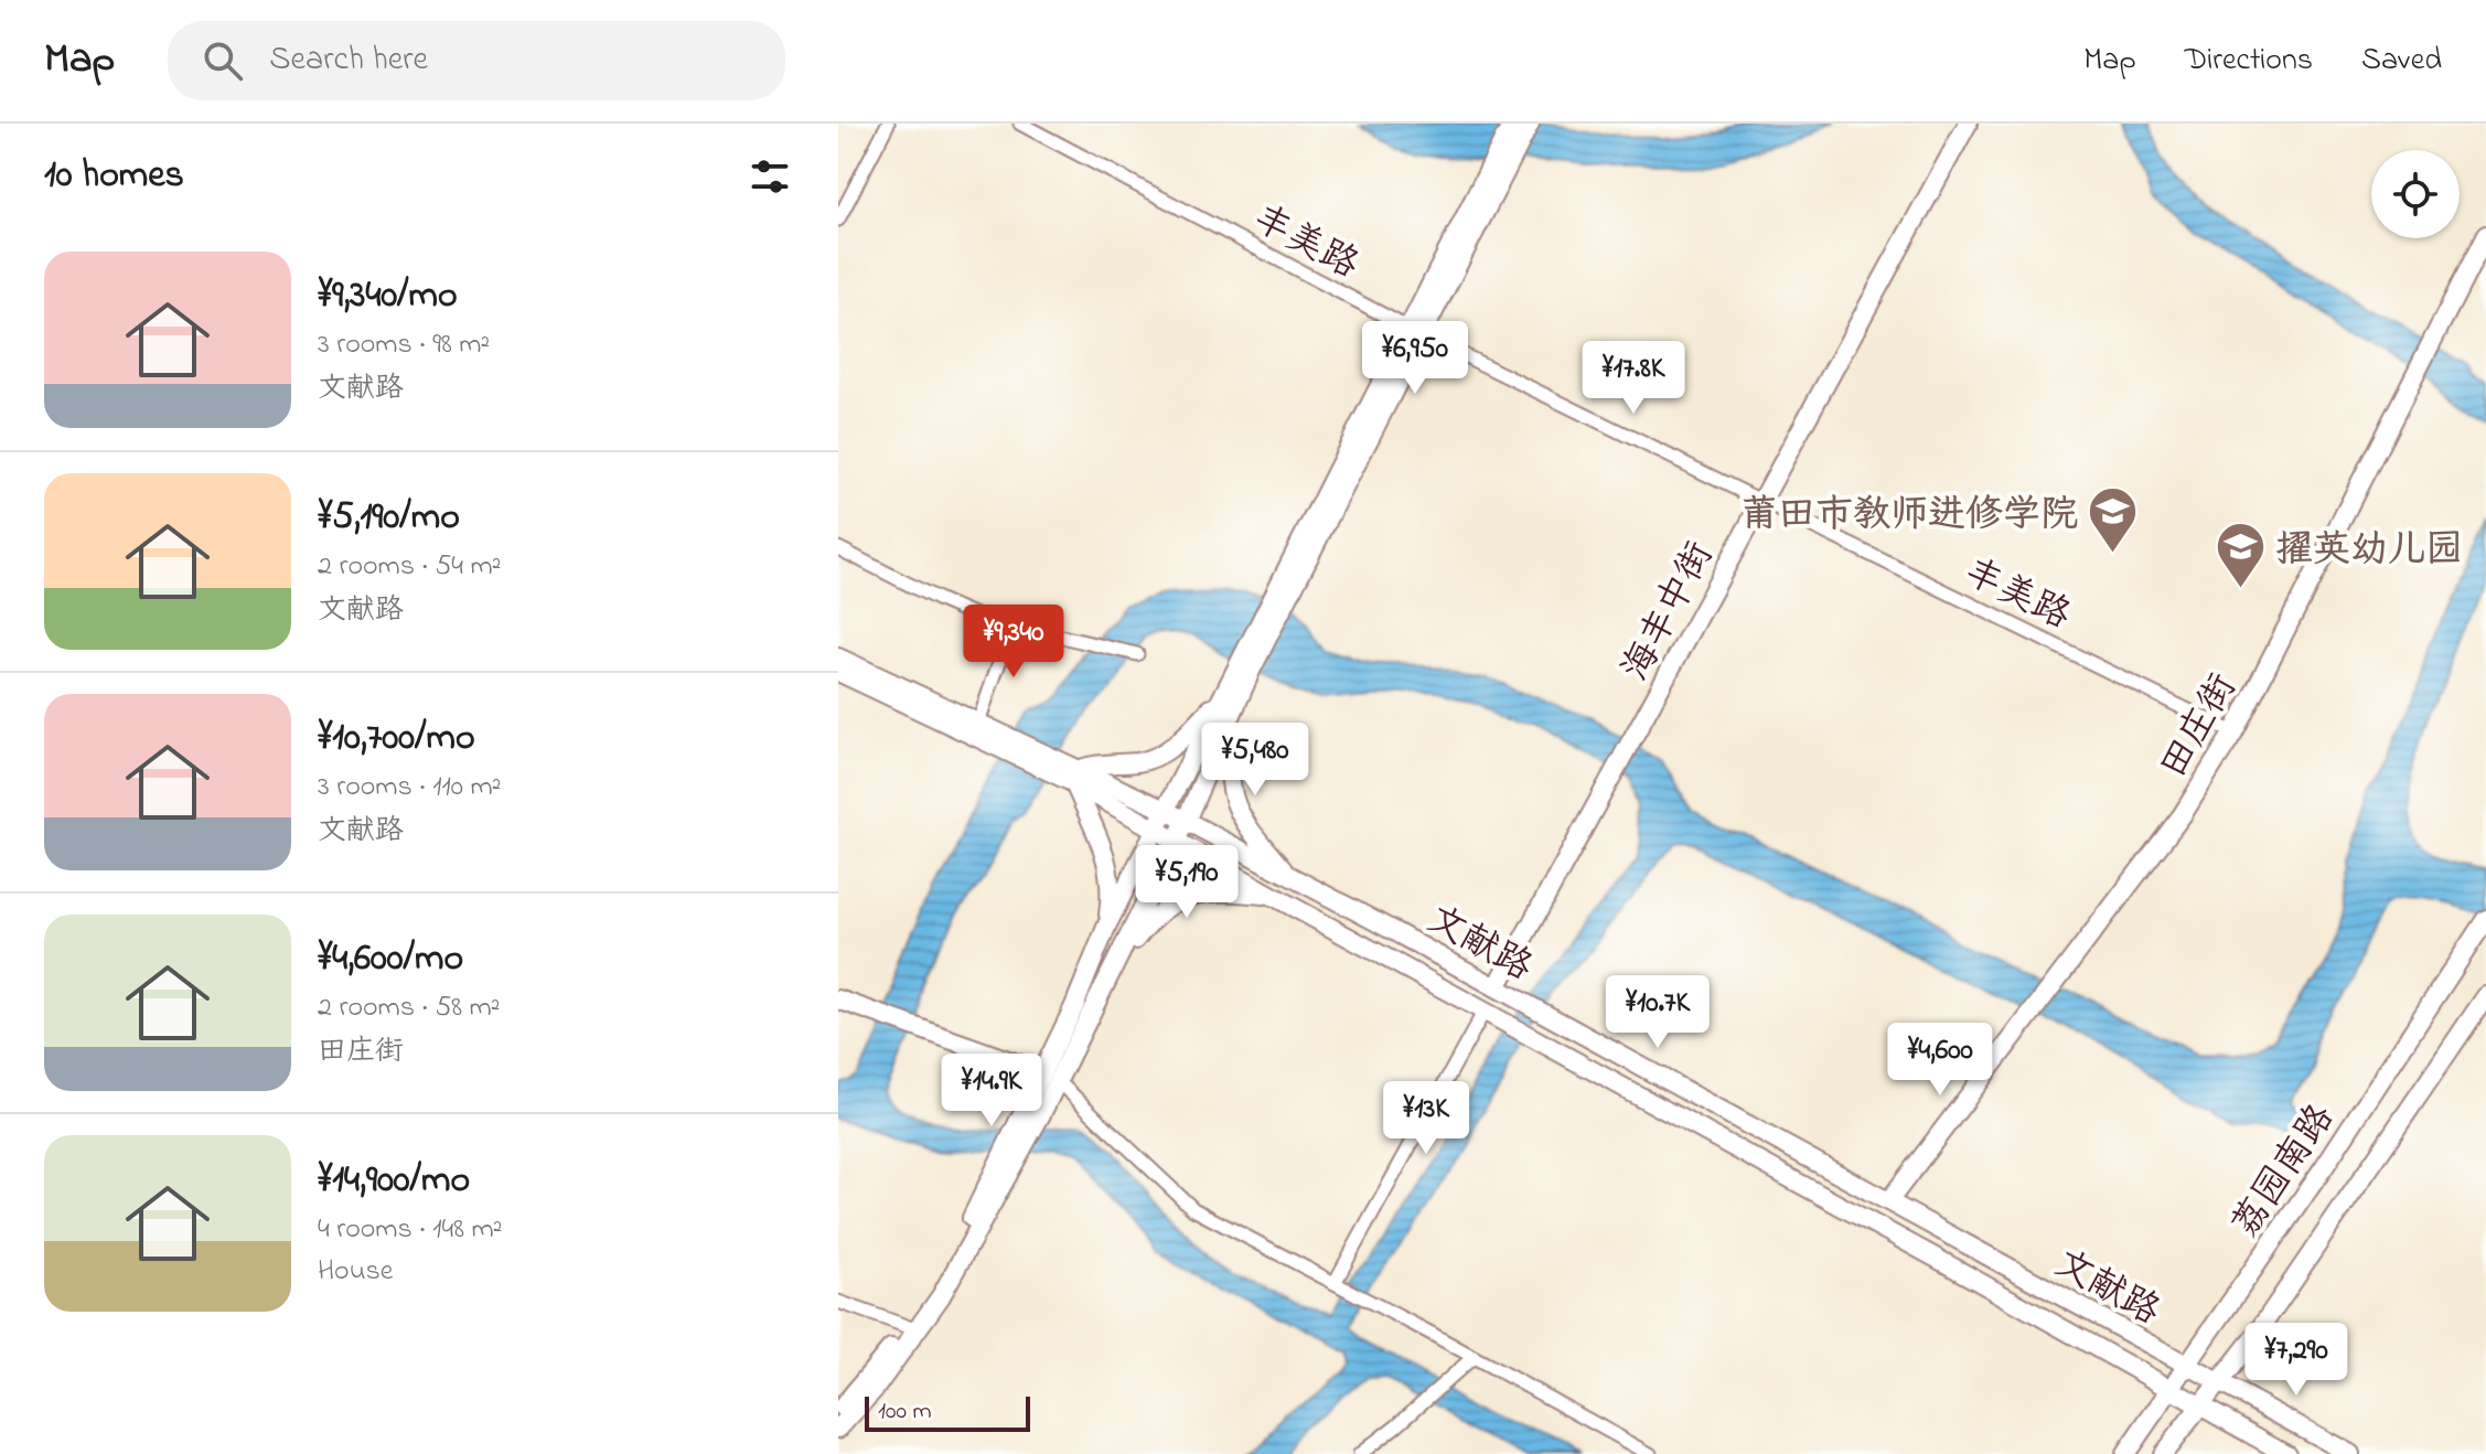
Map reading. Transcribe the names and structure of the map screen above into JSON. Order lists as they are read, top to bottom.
{
  "streets": {
    "main road": [
      "海丰中街",
      "田庄街",
      "文献路",
      "荔园南路"
    ],
    "street": ["丰美路"]
  },
  "crossings": [
    ["丰美路", "海丰中街"],
    ["丰美路", "田庄街"],
    ["海丰中街", "文献路"],
    ["田庄街", "文献路"],
    ["文献路", "荔园南路"]
  ],
  "places": {
    "school or university": ["莆田市教师进修学院", "擢英幼儿园"]
  },
  "scale_bar": "100 m",
  "page": {
    "header": "Map",
    "search": "Search here",
    "nav": ["Map", "Directions", "Saved"],
    "heading": "10 homes",
    "list": [
      {
        "name": "¥9,340/mo",
        "note": "3 rooms · 98 m² · 文献路"
      },
      {
        "name": "¥5,190/mo",
        "note": "2 rooms · 54 m² · 文献路"
      },
      {
        "name": "¥10,700/mo",
        "note": "3 rooms · 110 m² · 文献路"
      },
      {
        "name": "¥4,600/mo",
        "note": "2 rooms · 58 m² · 田庄街"
      },
      {
        "name": "¥14,900/mo",
        "note": "4 rooms · 148 m² · House"
      }
    ],
    "price": [
      "¥6,950",
      "¥17.8K",
      "¥9,340",
      "¥5,480",
      "¥5,190",
      "¥10.7K",
      "¥4,600",
      "¥14.9K",
      "¥13K",
      "¥7,290"
    ],
    "scale": "100 m"
  }
}
